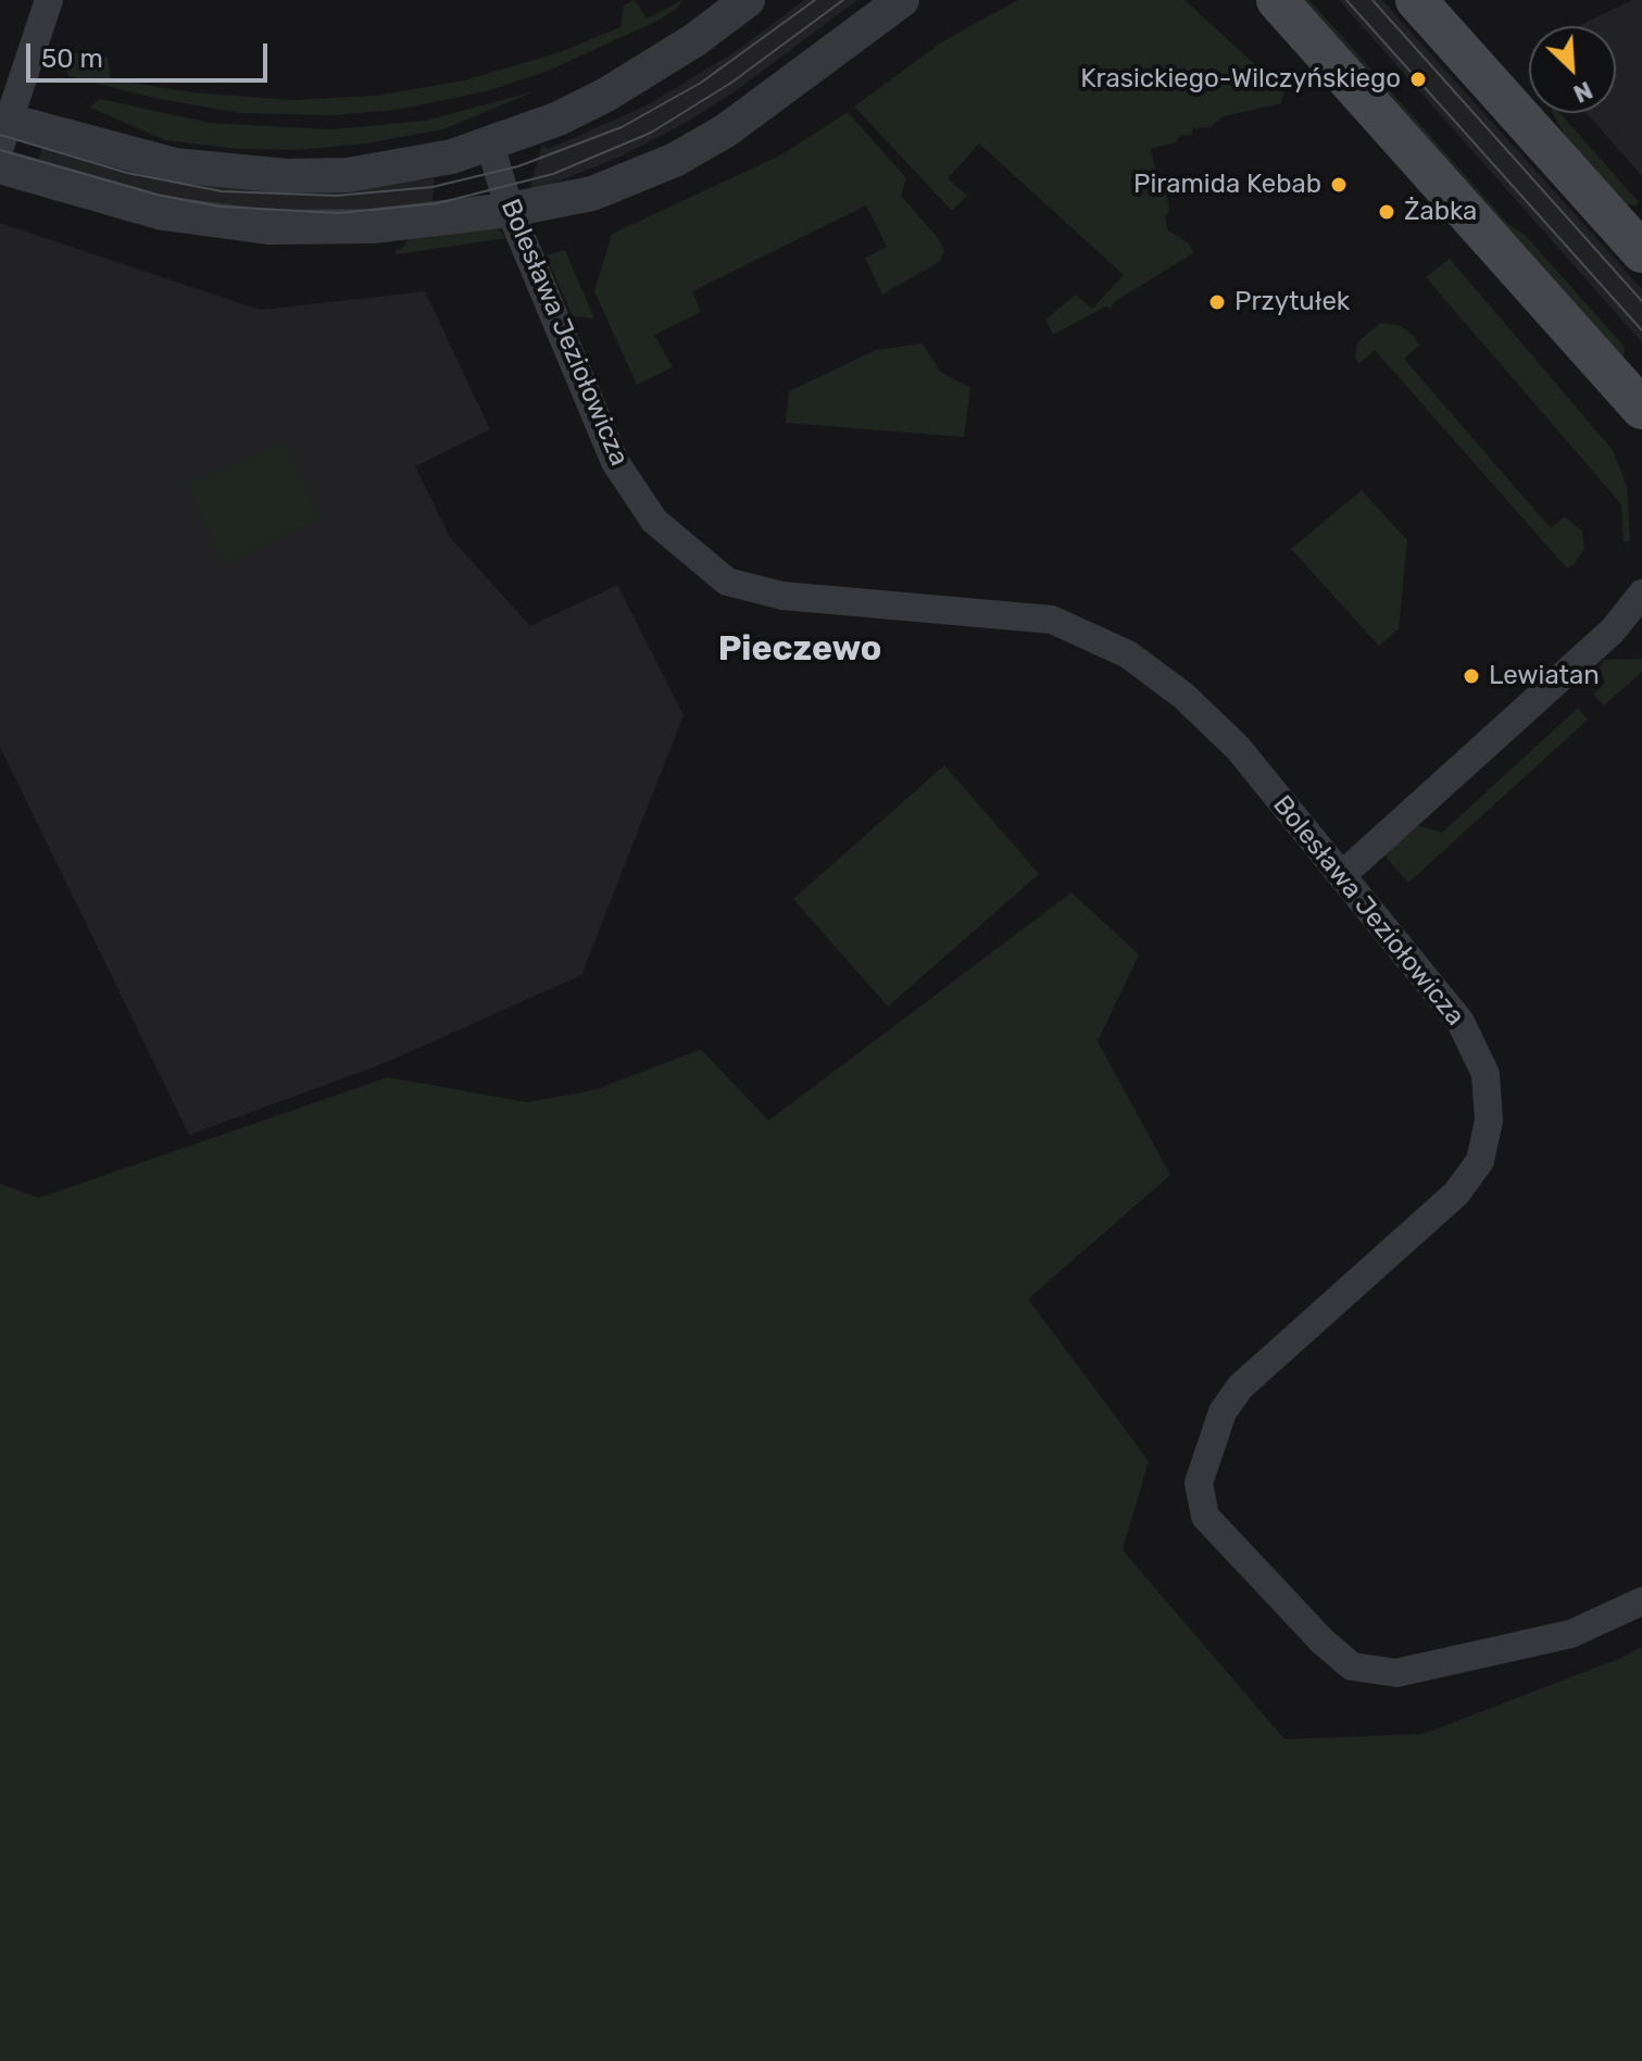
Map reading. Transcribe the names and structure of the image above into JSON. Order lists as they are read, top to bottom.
{
  "streets": {
    "street": ["Bolesława Jeziołowicza"]
  },
  "districts": ["Pieczewo"],
  "places": [
    "Krasickiego-Wilczyńskiego",
    "Piramida Kebab",
    "Żabka",
    "Przytułek",
    "Lewiatan"
  ],
  "scale_bar": "50 m",
  "north": "bottom right"
}
